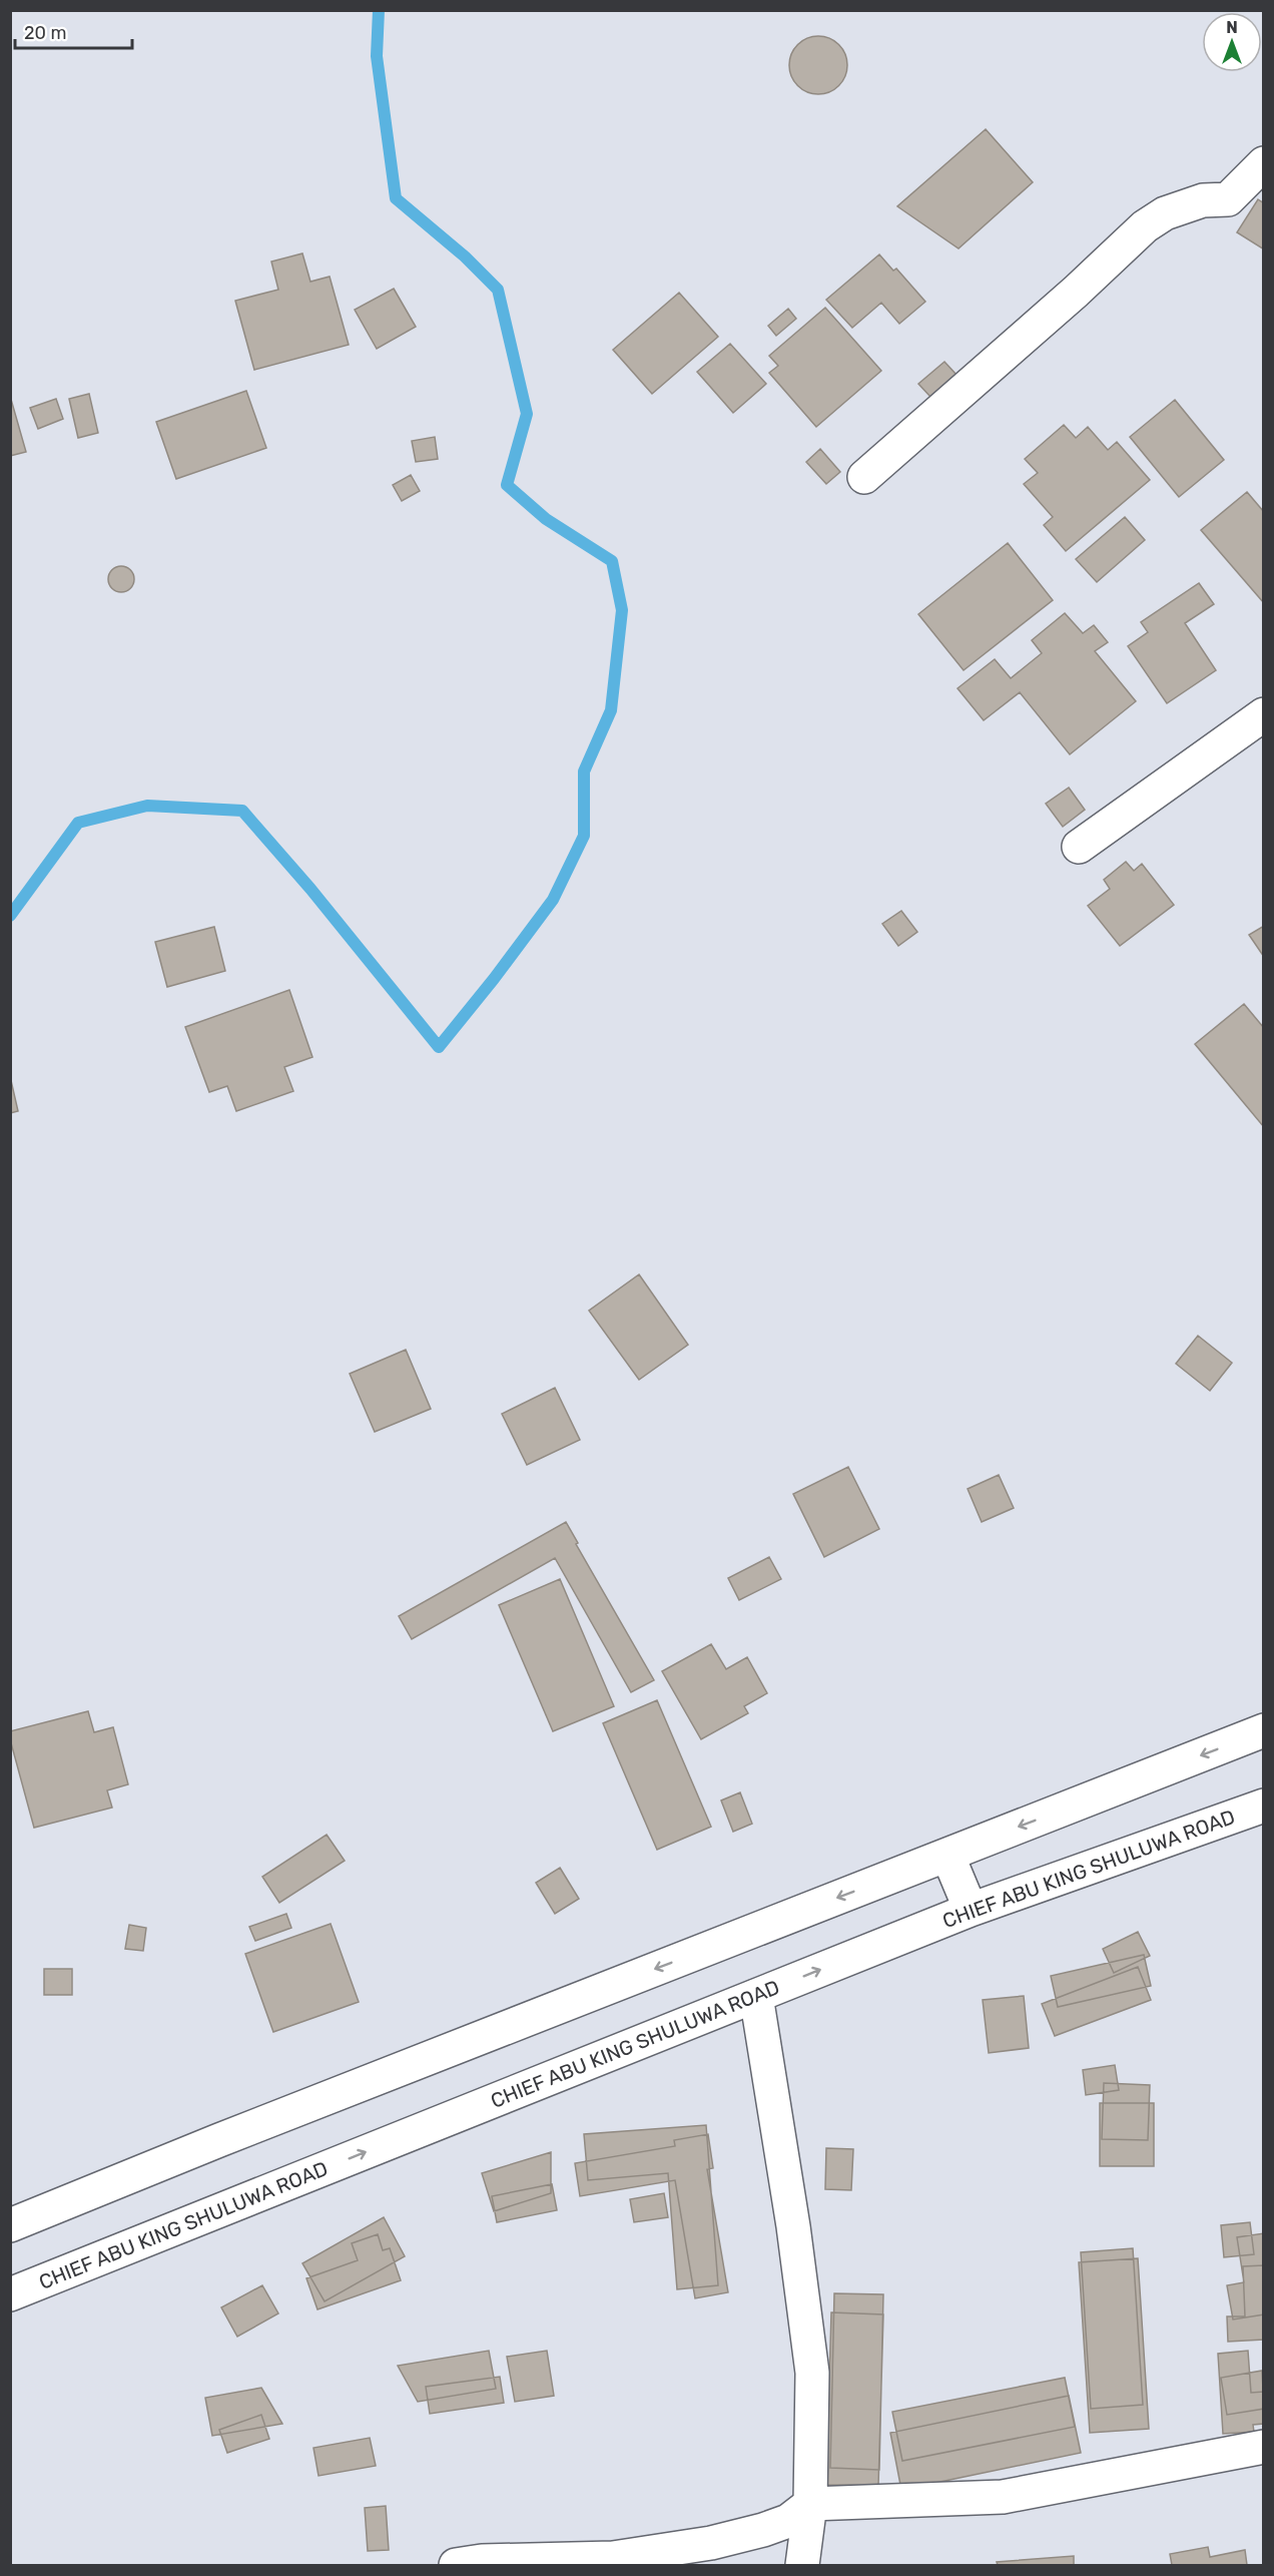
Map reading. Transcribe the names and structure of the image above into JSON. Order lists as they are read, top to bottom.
{
  "streets": {
    "street": ["CHIEF ABU KING SHULUWA ROAD"]
  },
  "scale_bar": "20 m",
  "north": "top"
}
